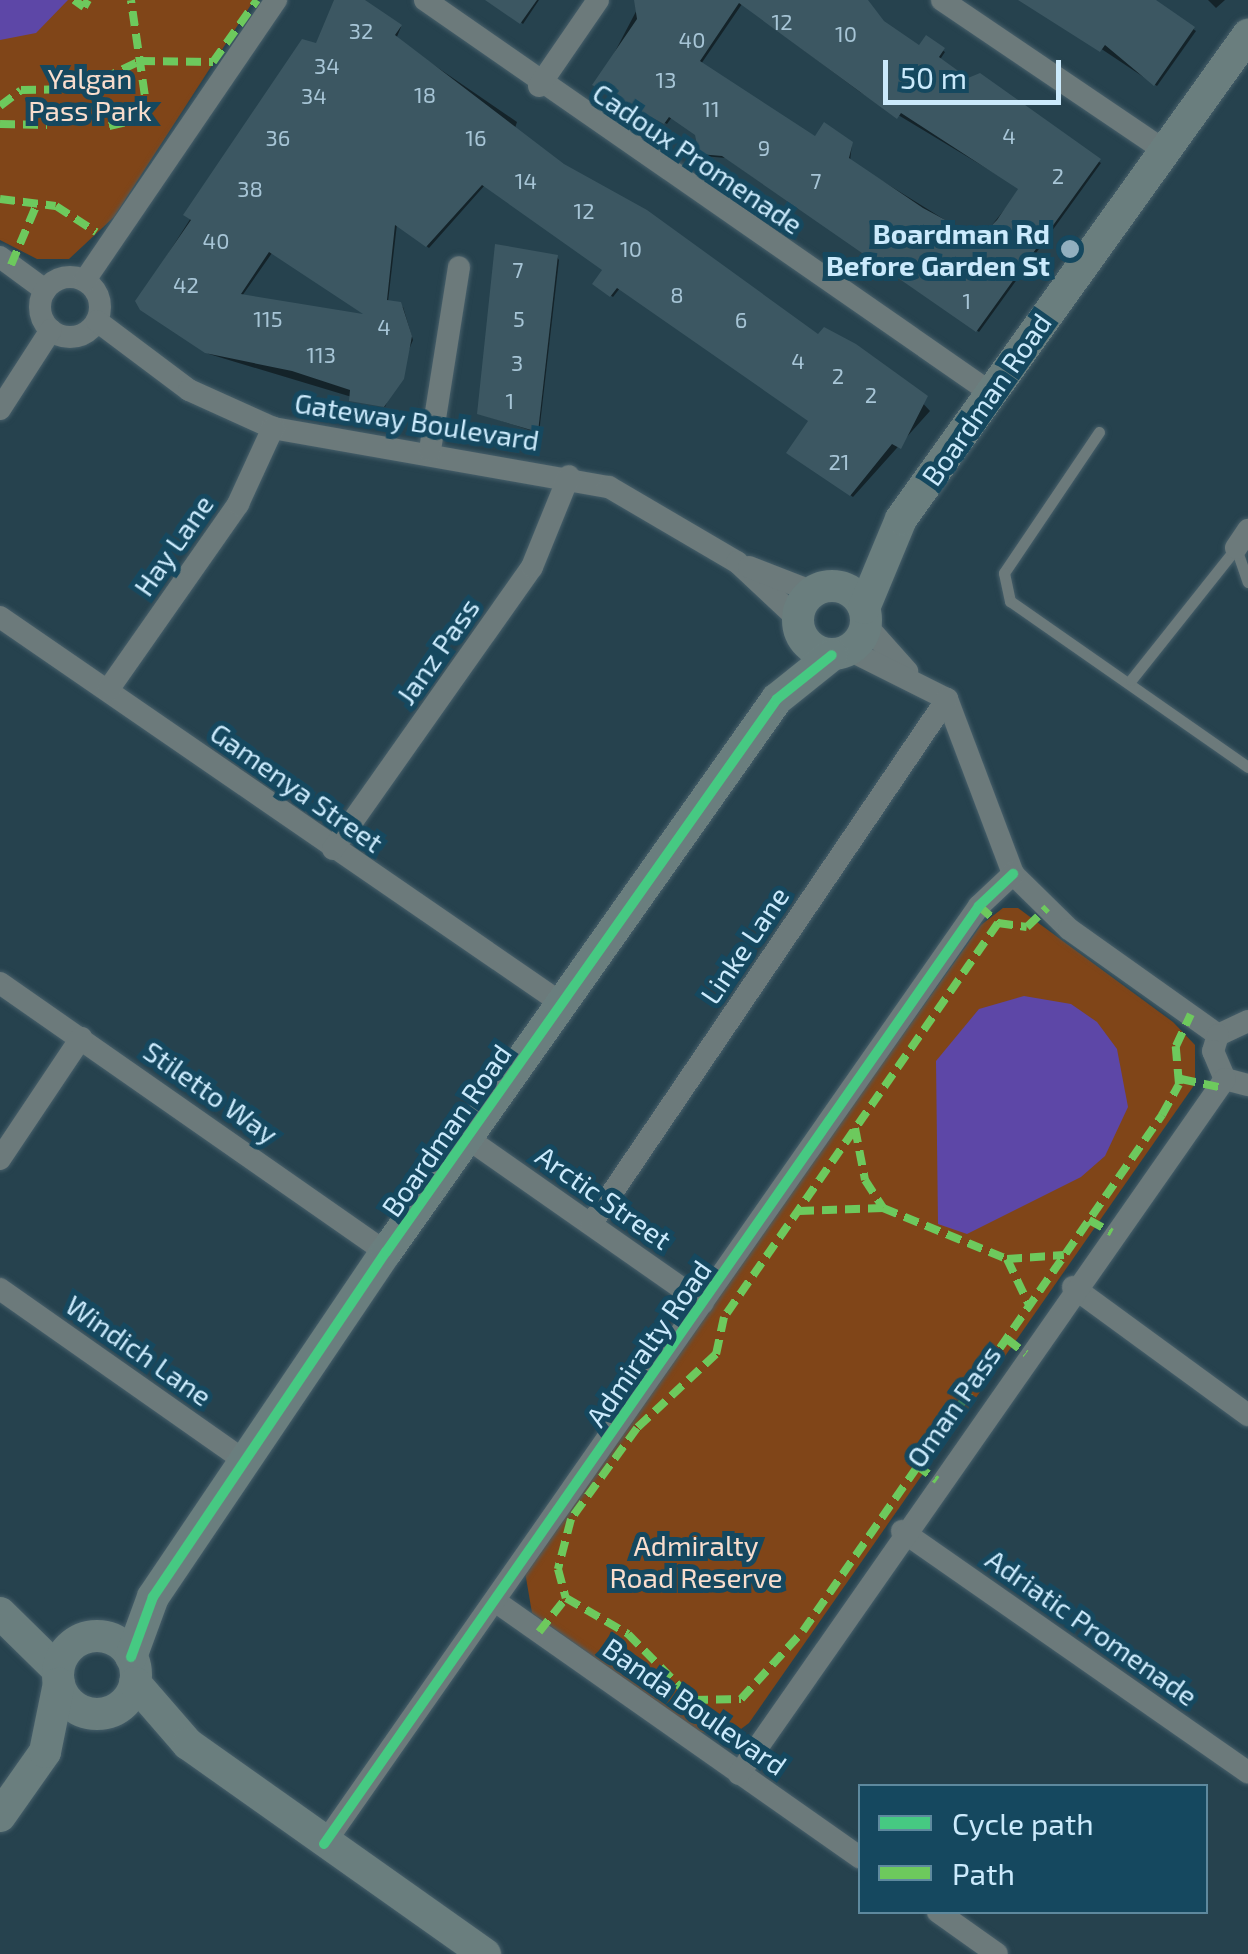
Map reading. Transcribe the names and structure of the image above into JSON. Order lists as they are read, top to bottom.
{
  "streets": {
    "street": [
      "Cadoux Promenade",
      "Boardman Road",
      "Gateway Boulevard",
      "Hay Lane",
      "Janz Pass",
      "Gamenya Street",
      "Linke Lane",
      "Stiletto Way",
      "Arctic Street",
      "Admiralty Road",
      "Windich Lane",
      "Oman Pass",
      "Adriatic Promenade",
      "Banda Boulevard"
    ]
  },
  "crossings": [
    ["Cadoux Promenade", "Boardman Road"],
    ["Boardman Road", "Gateway Boulevard"],
    ["Boardman Road", "Gamenya Street"],
    ["Boardman Road", "Stiletto Way"],
    ["Boardman Road", "Arctic Street"],
    ["Boardman Road", "Windich Lane"],
    ["Gateway Boulevard", "Hay Lane"],
    ["Gateway Boulevard", "Janz Pass"],
    ["Hay Lane", "Gamenya Street"],
    ["Janz Pass", "Gamenya Street"],
    ["Linke Lane", "Arctic Street"],
    ["Arctic Street", "Admiralty Road"],
    ["Admiralty Road", "Banda Boulevard"],
    ["Oman Pass", "Adriatic Promenade"],
    ["Oman Pass", "Banda Boulevard"]
  ],
  "parks": ["Yalgan Pass Park", "Admiralty Road Reserve"],
  "places": ["Boardman Rd Before Garden St"],
  "house_numbers": [
    "12",
    "32",
    "10",
    "40",
    "34",
    "13",
    "18",
    "34",
    "11",
    "4",
    "36",
    "16",
    "9",
    "2",
    "14",
    "7",
    "38",
    "12",
    "40",
    "10",
    "7",
    "42",
    "8",
    "1",
    "115",
    "5",
    "6",
    "4",
    "113",
    "4",
    "3",
    "2",
    "2",
    "1",
    "21"
  ],
  "legend": ["Cycle path", "Path"],
  "scale_bar": "50 m"
}
